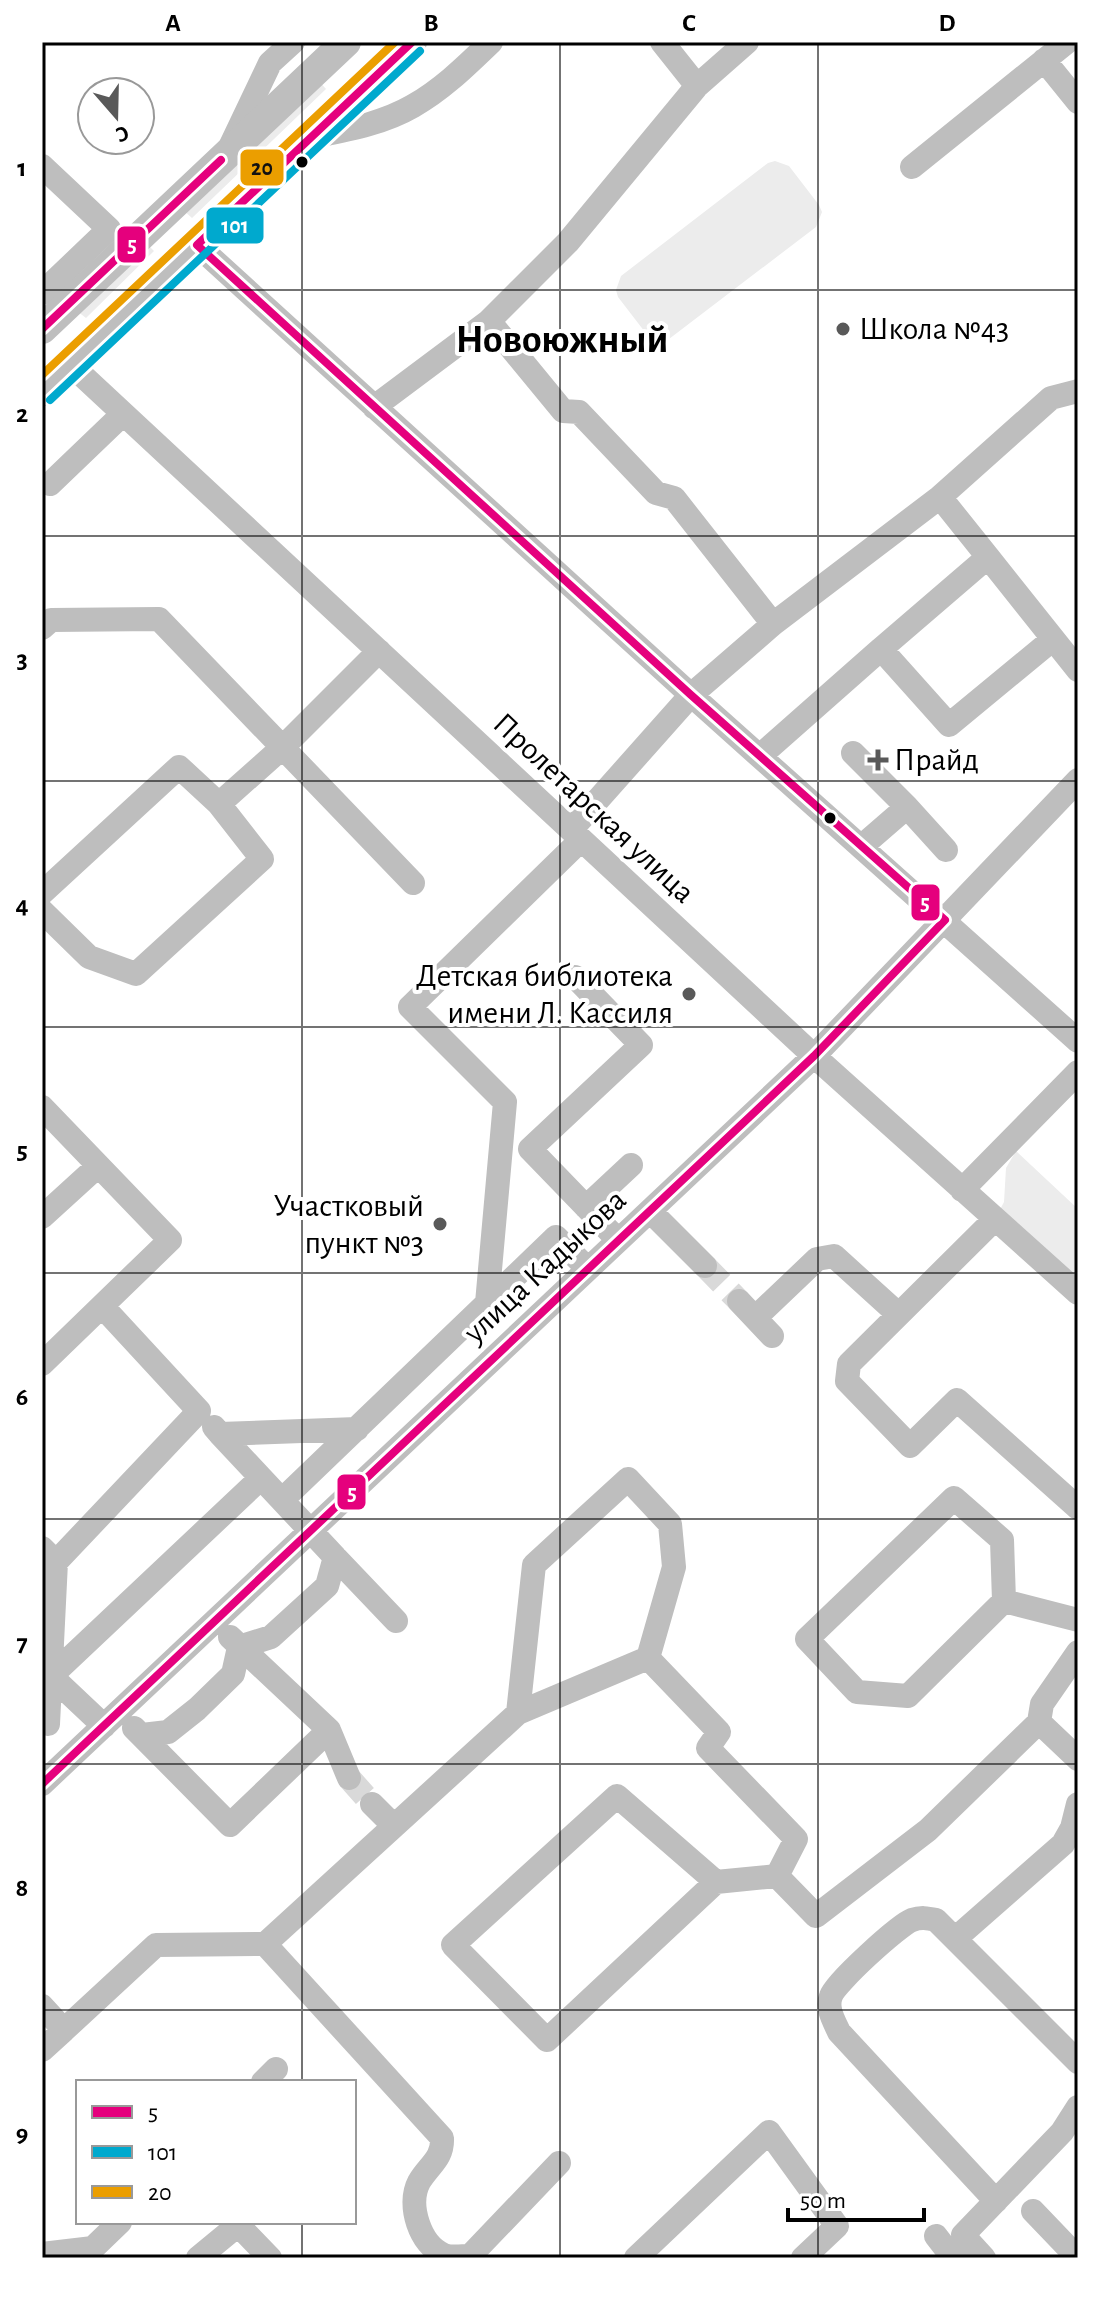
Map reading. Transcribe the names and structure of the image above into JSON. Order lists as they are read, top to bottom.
{
  "streets": {
    "street": ["Пролетарская улица", "улица Кадыкова"]
  },
  "crossings": [
    ["Пролетарская улица", "улица Кадыкова"]
  ],
  "districts": ["Новоюжный"],
  "places": {
    "other": ["Школа №43", "Детская библиотека имени Л. Кассиля", "Участковый пункт №3"],
    "health": ["Прайд"]
  },
  "lines": ["transit line 5", "transit line 20", "transit line 101"],
  "legend": ["5", "101", "20"],
  "scale_bar": "50 m",
  "north": "bottom",
  "grid": {
    "columns": [
      "A",
      "B",
      "C",
      "D"
    ],
    "rows": [
      "1",
      "2",
      "3",
      "4",
      "5",
      "6",
      "7",
      "8",
      "9"
    ]
  }
}
